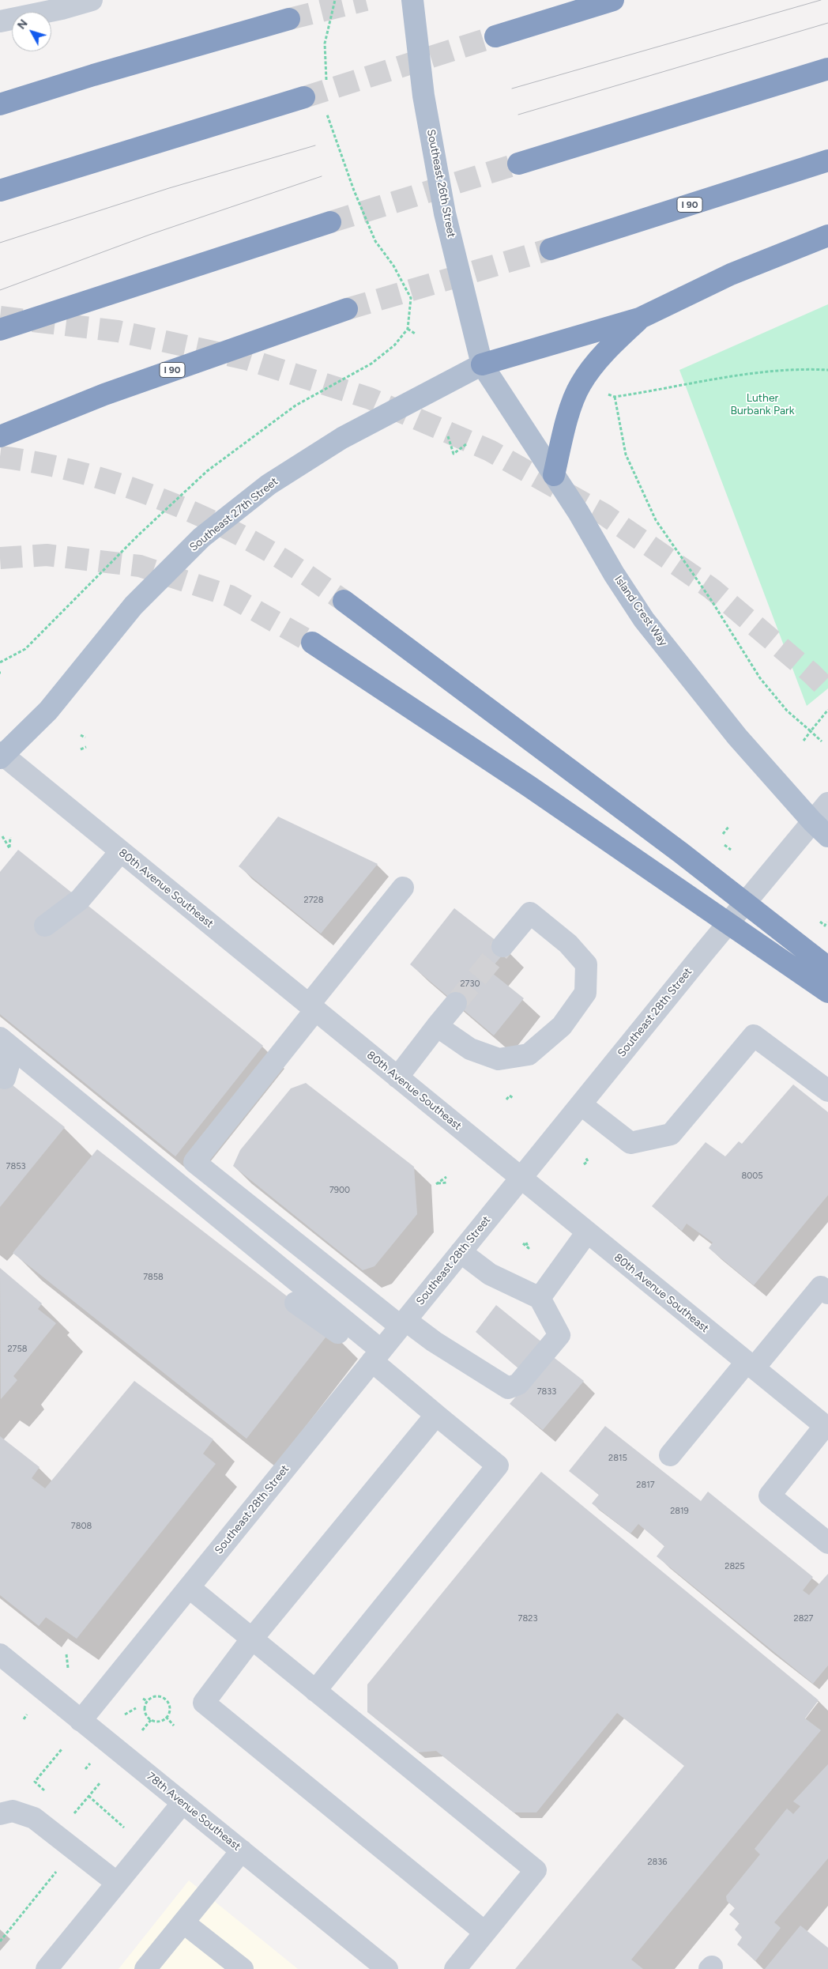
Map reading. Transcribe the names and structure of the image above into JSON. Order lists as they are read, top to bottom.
{
  "streets": {
    "highway": ["I 90"],
    "main road": ["Southeast 26th Street", "Southeast 27th Street", "Island Crest Way"],
    "street": ["80th Avenue Southeast", "Southeast 28th Street", "78th Avenue Southeast"]
  },
  "crossings": [
    ["Southeast 26th Street", "Southeast 27th Street"],
    ["Southeast 26th Street", "Island Crest Way"],
    ["Southeast 27th Street", "Island Crest Way"],
    ["Southeast 27th Street", "80th Avenue Southeast"],
    ["Island Crest Way", "Southeast 28th Street"],
    ["80th Avenue Southeast", "Southeast 28th Street"],
    ["Southeast 28th Street", "78th Avenue Southeast"]
  ],
  "parks": ["Luther Burbank Park"],
  "house_numbers": [
    "2728",
    "2730",
    "7853",
    "8005",
    "7900",
    "7858",
    "2758",
    "7833",
    "2815",
    "2817",
    "2819",
    "7808",
    "2825",
    "7823",
    "2827",
    "2836"
  ],
  "north": "top left"
}
